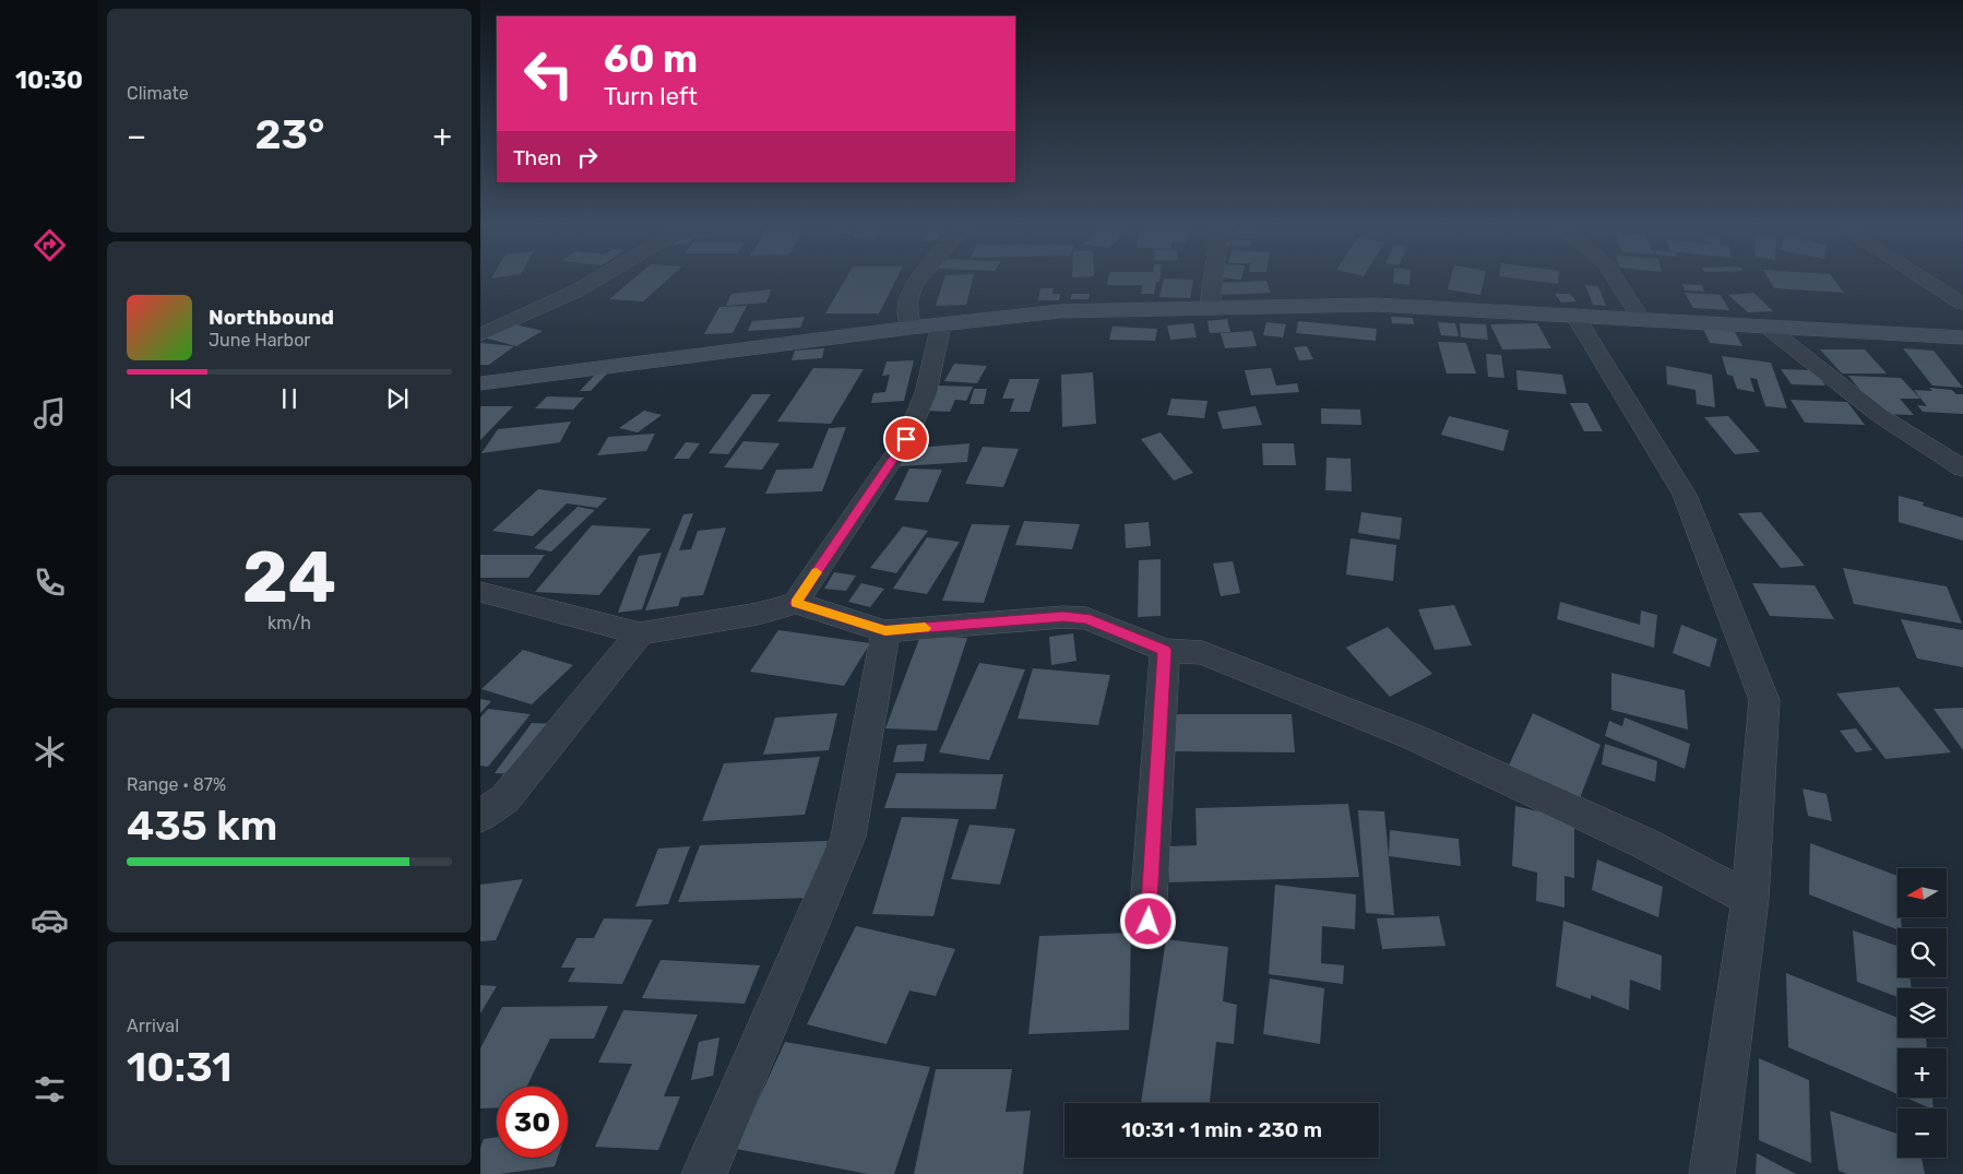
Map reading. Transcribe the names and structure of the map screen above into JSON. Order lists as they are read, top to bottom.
{
  "north": "left",
  "page": {
    "tabs": "10:30",
    "tile": [
      "Climate",
      ["24", "km/h"],
      ["Range · 87%", "435 km"],
      ["Arrival", "10:31"]
    ],
    "turn": ["60 m", "Turn left"],
    "heat": ["−", "23°", "+"],
    "then": "Then",
    "song": ["Northbound", "June Harbor"],
    "map_buttons": ["+", "−"],
    "limit": "30",
    "trip": "10:31 · 1 min · 230 m"
  }
}
